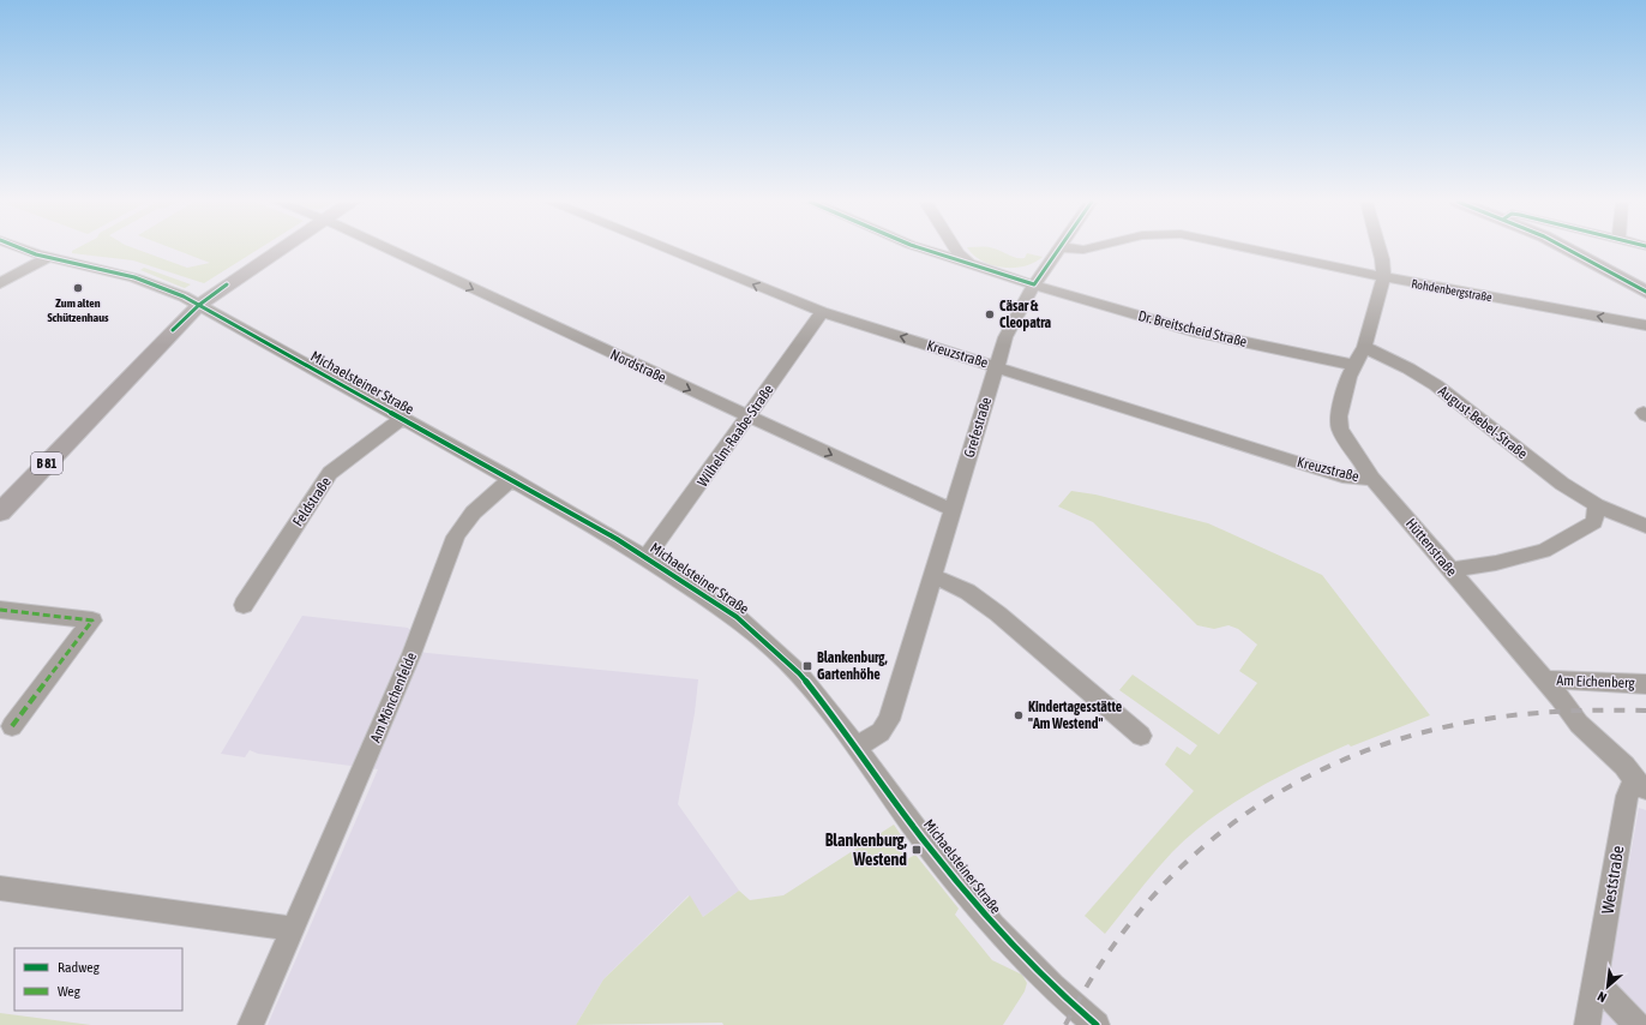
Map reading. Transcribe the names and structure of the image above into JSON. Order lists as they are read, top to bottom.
{
  "streets": {
    "main road": ["B 81"],
    "street": [
      "Rohdenbergstraße",
      "Dr. Breitscheid Straße",
      "Kreuzstraße",
      "Nordstraße",
      "Michaelsteiner Straße",
      "August-Bebel-Straße",
      "Grefestraße",
      "Wilhelm-Raabe-Straße",
      "Feldstraße",
      "Hüttenstraße",
      "Am Eichenberg",
      "Am Mönchenfelde",
      "Weststraße"
    ]
  },
  "crossings": [
    ["Rohdenbergstraße", "Hüttenstraße"],
    ["Dr. Breitscheid Straße", "Grefestraße"],
    ["Dr. Breitscheid Straße", "Hüttenstraße"],
    ["Kreuzstraße", "Grefestraße"],
    ["Kreuzstraße", "Wilhelm-Raabe-Straße"],
    ["Kreuzstraße", "Hüttenstraße"],
    ["Nordstraße", "Grefestraße"],
    ["Nordstraße", "Wilhelm-Raabe-Straße"],
    ["Michaelsteiner Straße", "Grefestraße"],
    ["Michaelsteiner Straße", "Wilhelm-Raabe-Straße"],
    ["Michaelsteiner Straße", "B 81"],
    ["Michaelsteiner Straße", "Feldstraße"],
    ["Michaelsteiner Straße", "Am Mönchenfelde"],
    ["August-Bebel-Straße", "Hüttenstraße"],
    ["Hüttenstraße", "Am Eichenberg"],
    ["Hüttenstraße", "Weststraße"]
  ],
  "one_way": ["Rohdenbergstraße", "Kreuzstraße", "Nordstraße"],
  "places": {
    "other": ["Zum alten Schützenhaus", "Cäsar & Cleopatra", "Kindertagesstätte \"Am Westend\""],
    "transit": ["Blankenburg, Gartenhöhe", "Blankenburg, Westend"]
  },
  "legend": ["Radweg", "Weg"],
  "north": "bottom left"
}
